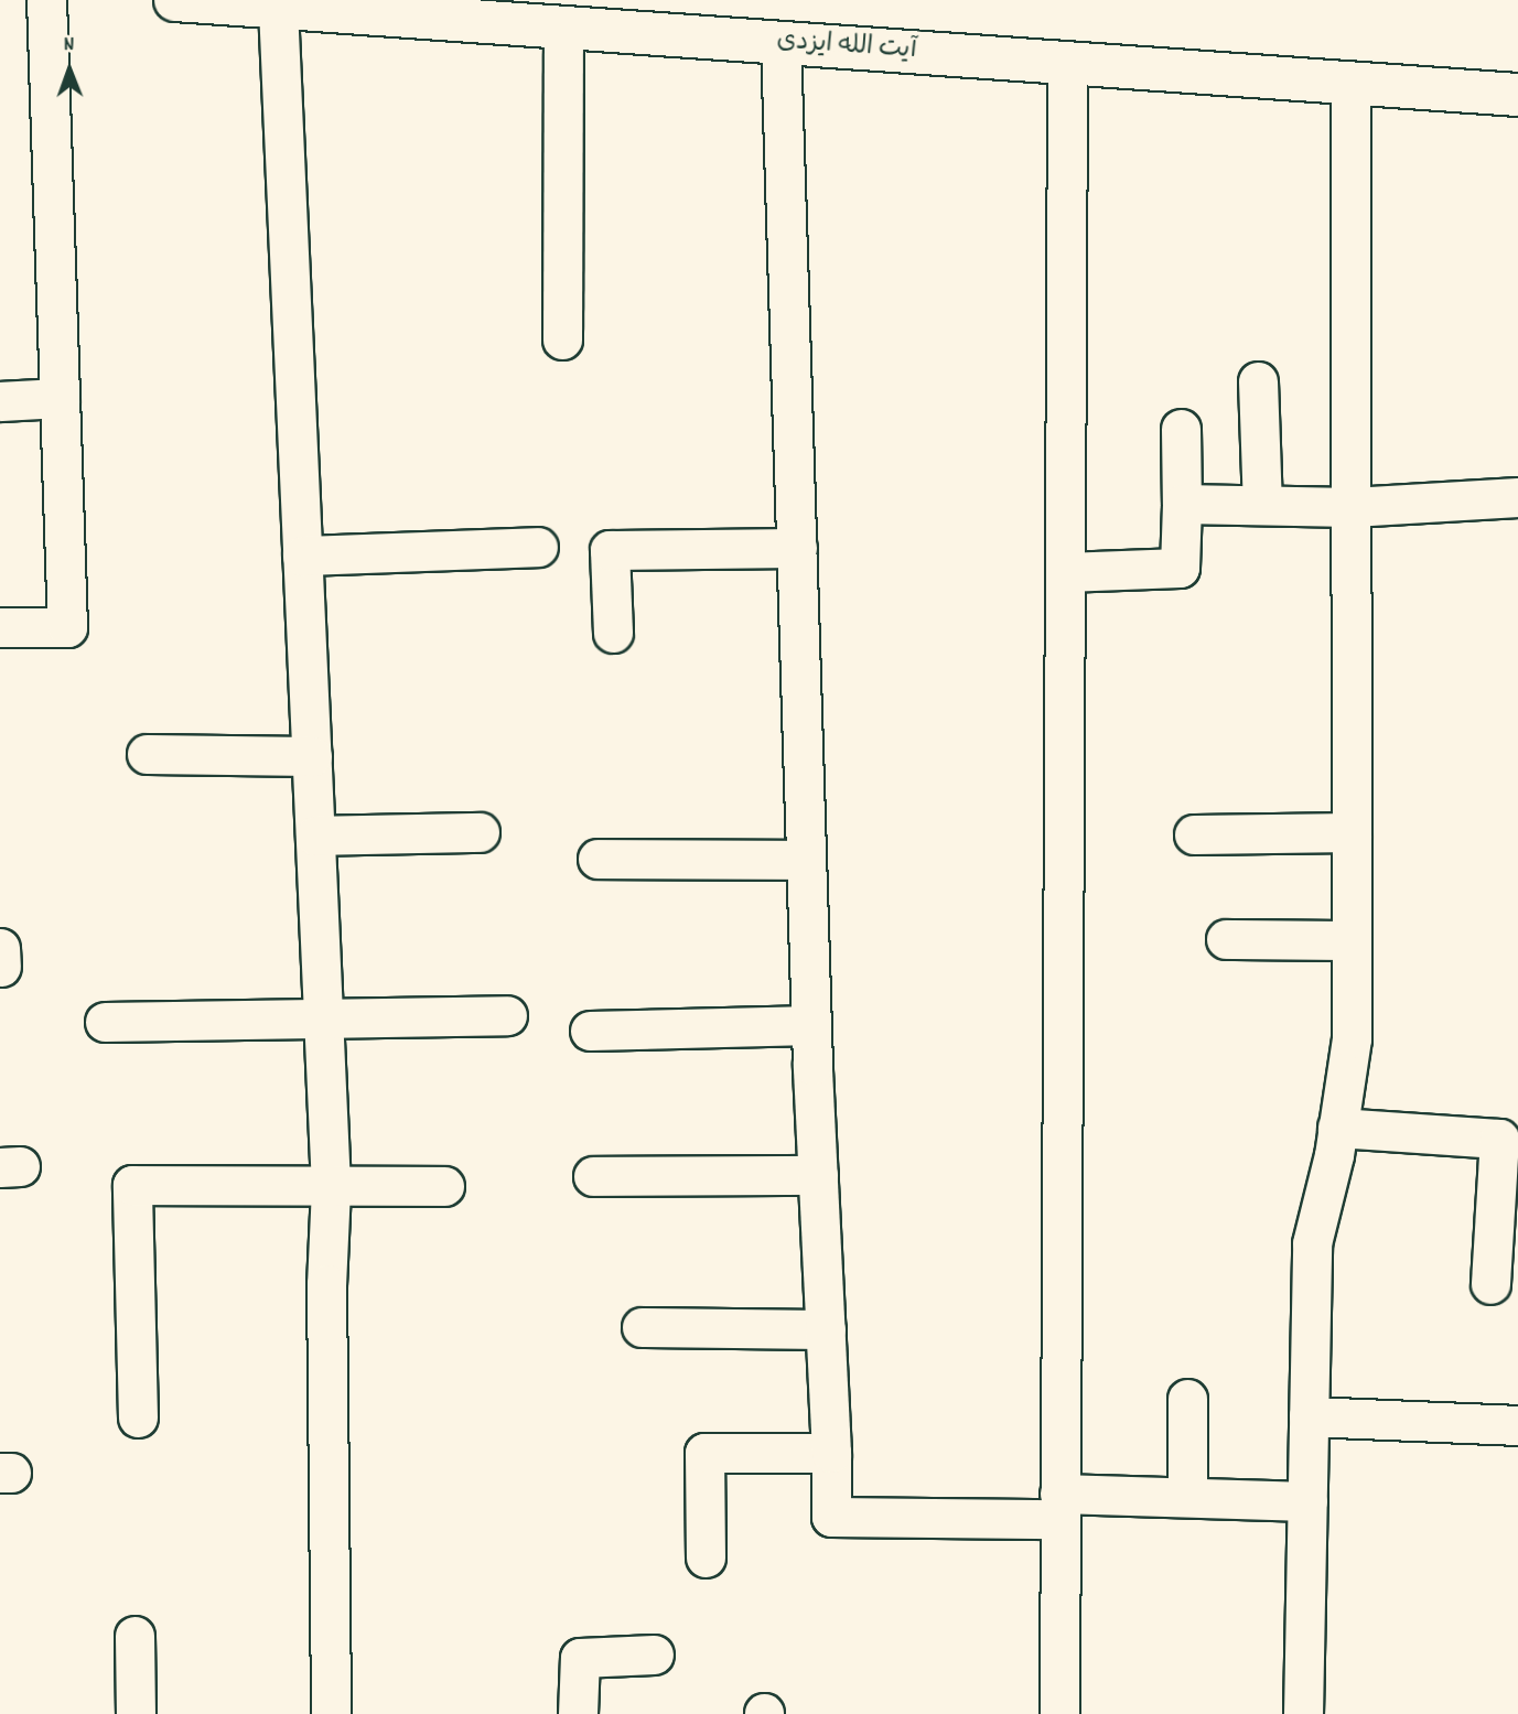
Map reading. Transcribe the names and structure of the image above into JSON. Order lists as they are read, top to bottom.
{
  "streets": {
    "highway": ["آیت الله ایزدی"]
  },
  "north": "top"
}
